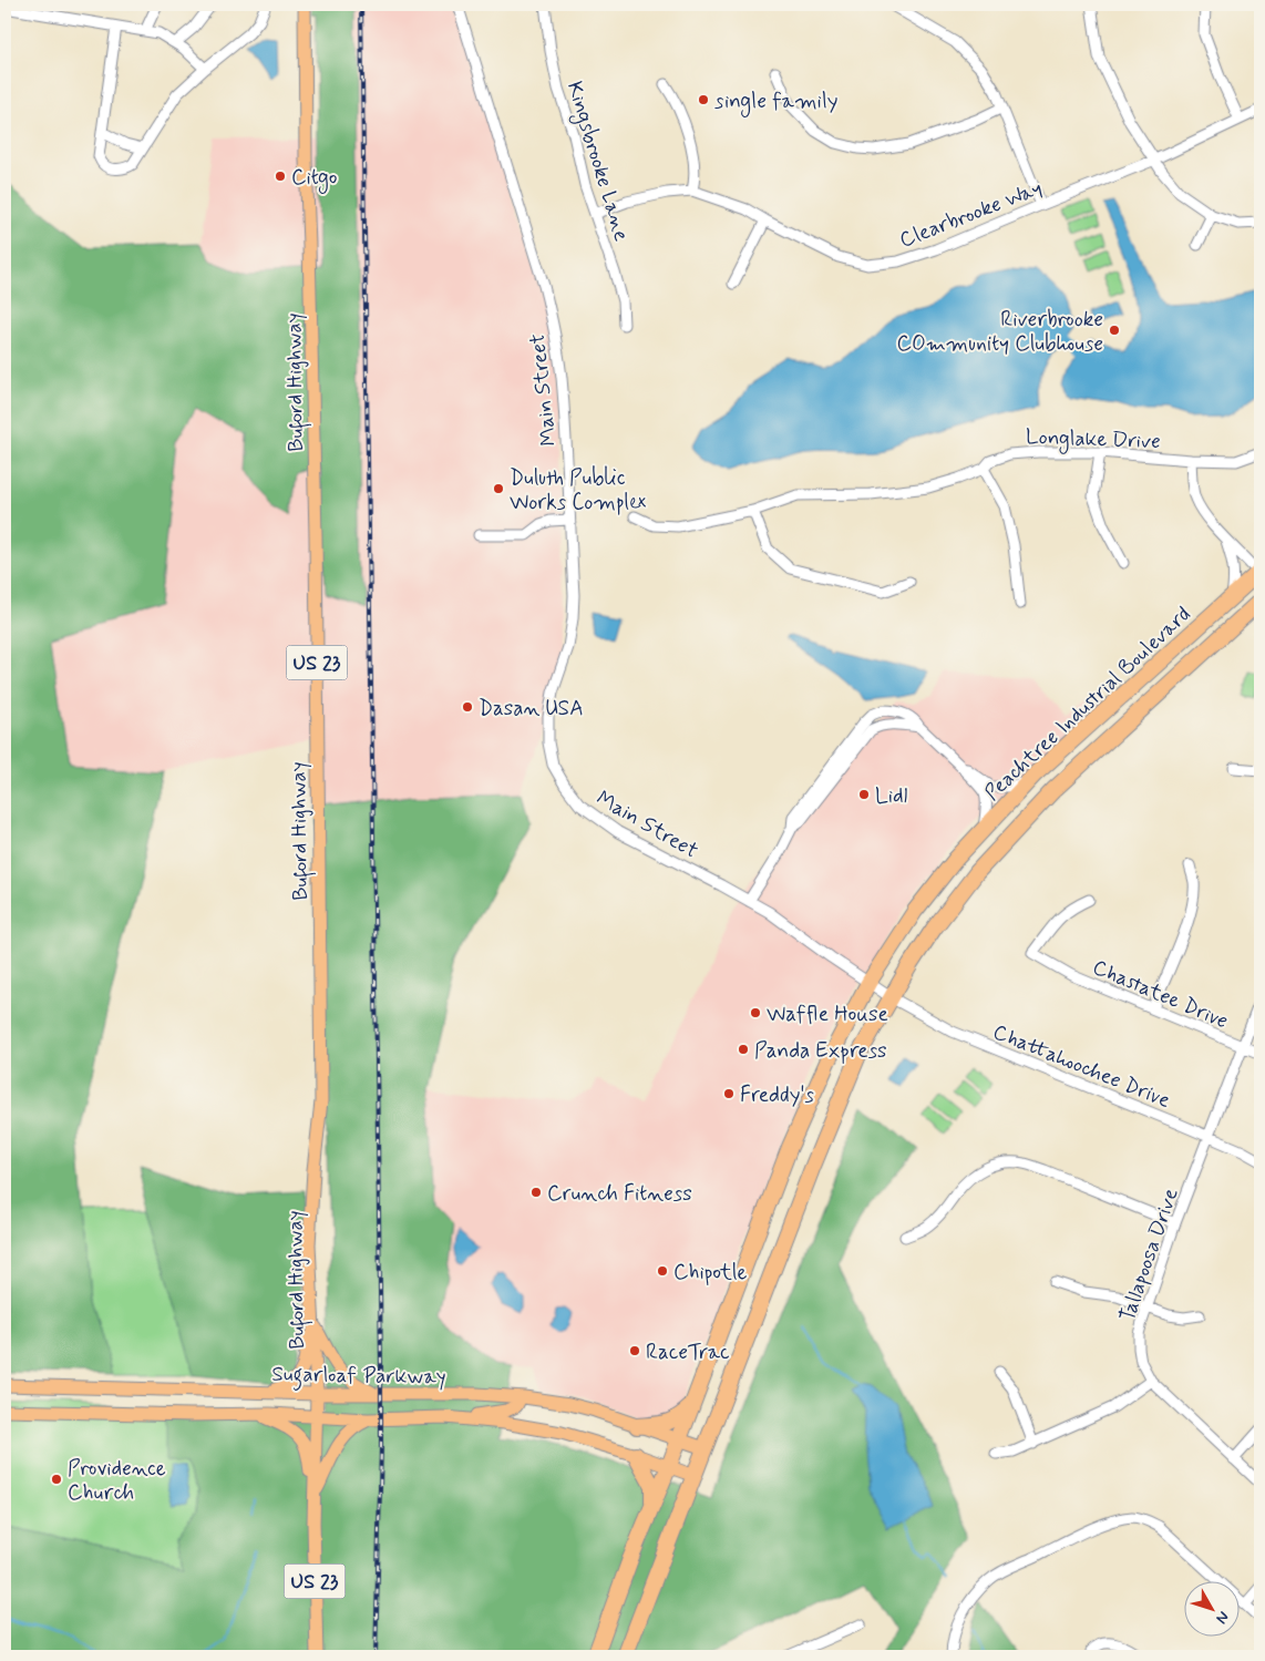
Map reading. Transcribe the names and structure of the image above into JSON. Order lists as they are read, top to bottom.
{
  "streets": {
    "highway": ["Peachtree Industrial Boulevard"],
    "main road": ["Buford Highway", "US 23", "Sugarloaf Parkway"],
    "street": [
      "Kingsbrooke Lane",
      "Clearbrooke Way",
      "Main Street",
      "Longlake Drive",
      "Chastatee Drive",
      "Chattahoochee Drive",
      "Tallapoosa Drive"
    ]
  },
  "crossings": [
    ["Kingsbrooke Lane", "Clearbrooke Way"],
    ["Buford Highway", "Sugarloaf Parkway"],
    ["Main Street", "Peachtree Industrial Boulevard"],
    ["Main Street", "Chattahoochee Drive"],
    ["Peachtree Industrial Boulevard", "Chattahoochee Drive"],
    ["Peachtree Industrial Boulevard", "Sugarloaf Parkway"],
    ["Chastatee Drive", "Tallapoosa Drive"],
    ["Chattahoochee Drive", "Tallapoosa Drive"]
  ],
  "places": [
    "single family",
    "Citgo",
    "Riverbrooke COmmunity Clubhouse",
    "Duluth Public Works Complex",
    "Dasan USA",
    "Lidl",
    "Waffle House",
    "Panda Express",
    "Freddy's",
    "Crunch Fitness",
    "Chipotle",
    "RaceTrac",
    "Providence Church"
  ],
  "north": "bottom right"
}
